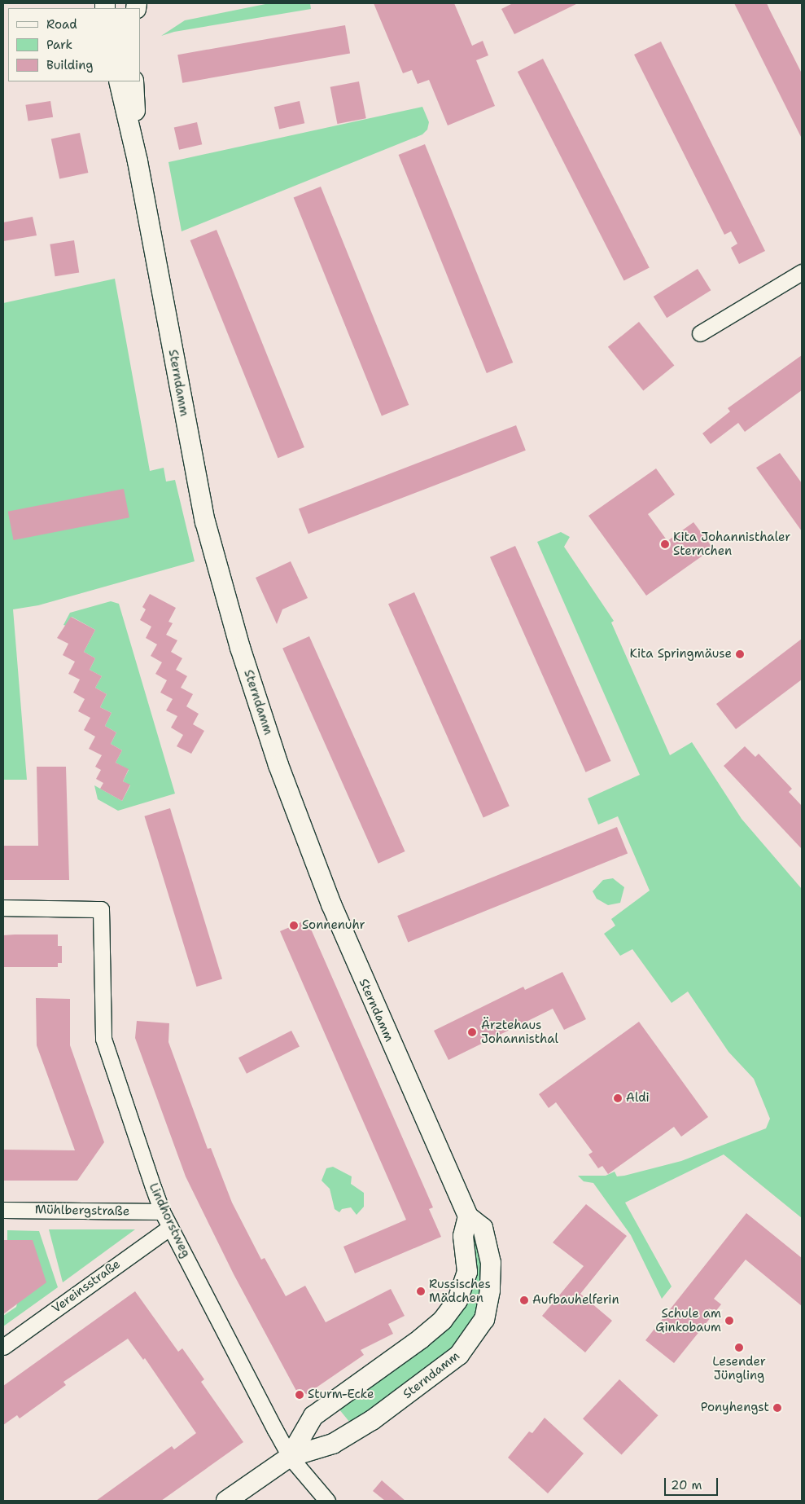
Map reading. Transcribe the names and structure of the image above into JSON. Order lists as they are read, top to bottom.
{
  "streets": {
    "street": [
      "Sterndamm",
      "Mühlbergstraße",
      "Lindhorstweg",
      "Vereinsstraße"
    ]
  },
  "crossings": [
    ["Sterndamm", "Lindhorstweg"],
    ["Mühlbergstraße", "Lindhorstweg"],
    ["Lindhorstweg", "Vereinsstraße"]
  ],
  "places": [
    "Kita Johannisthaler Sternchen",
    "Kita Springmäuse",
    "Sonnenuhr",
    "Ärztehaus Johannisthal",
    "Aldi",
    "Russisches Mädchen",
    "Aufbauhelferin",
    "Schule am Ginkobaum",
    "Lesender Jüngling",
    "Sturm-Ecke",
    "Ponyhengst"
  ],
  "legend": ["Road", "Park", "Building"],
  "scale_bar": "20 m"
}
